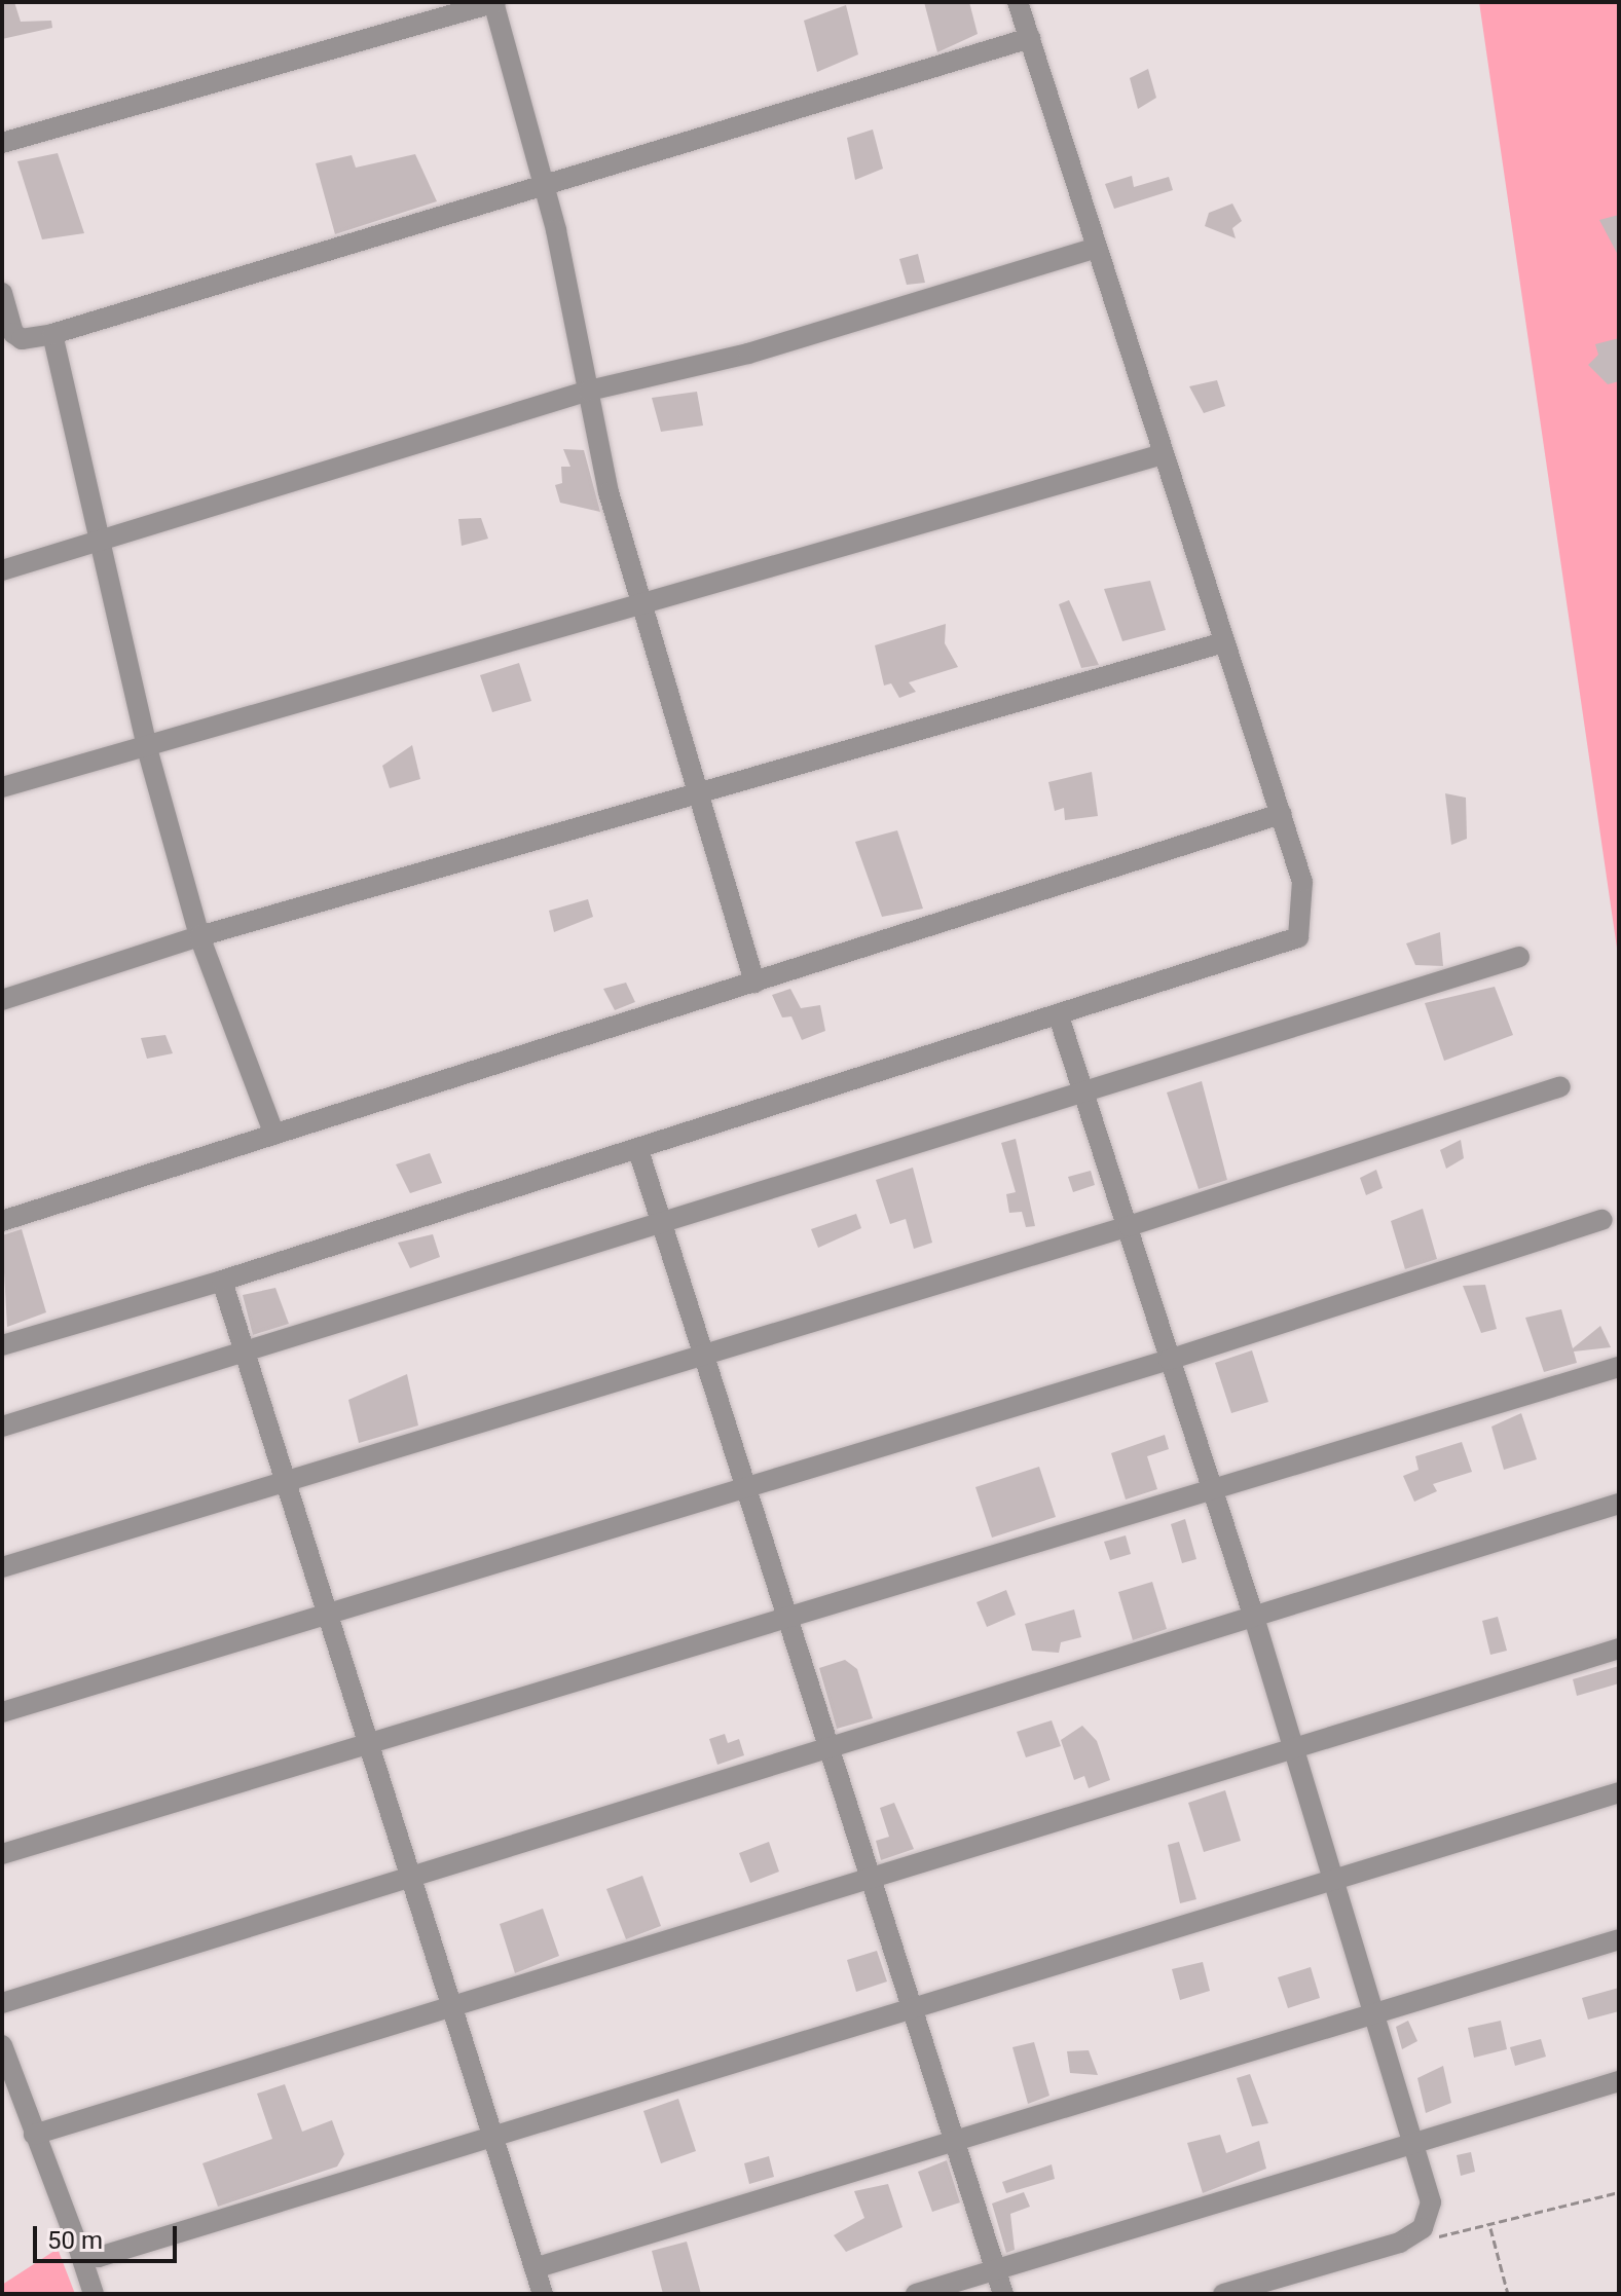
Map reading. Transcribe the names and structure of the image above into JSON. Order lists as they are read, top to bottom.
{
  "scale_bar": "50 m"
}
